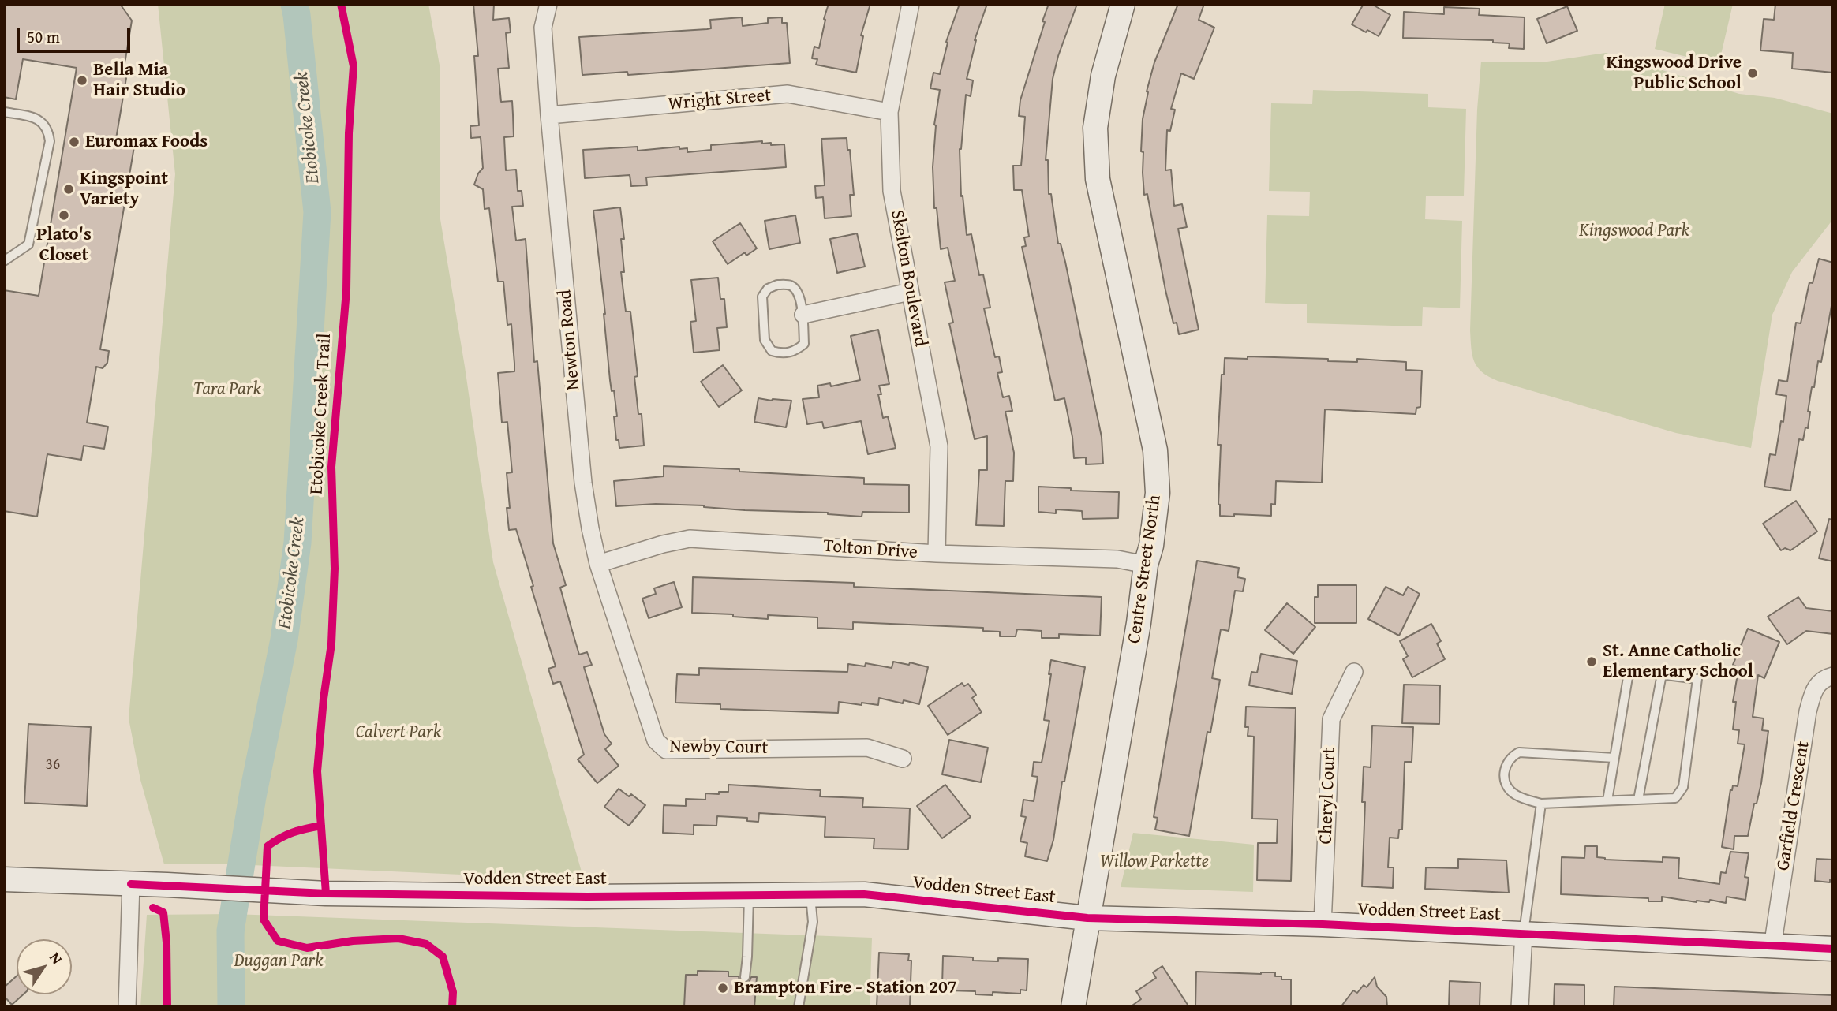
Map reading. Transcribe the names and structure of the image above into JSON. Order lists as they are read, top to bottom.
{
  "streets": {
    "street": [
      "Wright Street",
      "Skelton Boulevard",
      "Newton Road",
      "Tolton Drive",
      "Centre Street North",
      "Newby Court",
      "Cheryl Court",
      "Garfield Crescent",
      "Vodden Street East"
    ],
    "cycle path": ["Etobicoke Creek Trail"]
  },
  "crossings": [
    ["Wright Street", "Skelton Boulevard"],
    ["Wright Street", "Newton Road"],
    ["Skelton Boulevard", "Tolton Drive"],
    ["Newton Road", "Tolton Drive"],
    ["Newton Road", "Newby Court"],
    ["Tolton Drive", "Centre Street North"],
    ["Tolton Drive", "Newby Court"],
    ["Centre Street North", "Vodden Street East"],
    ["Cheryl Court", "Vodden Street East"],
    ["Garfield Crescent", "Vodden Street East"]
  ],
  "water": ["Etobicoke Creek"],
  "parks": [
    "Kingswood Park",
    "Tara Park",
    "Calvert Park",
    "Willow Parkette",
    "Duggan Park"
  ],
  "places": [
    "Kingswood Drive Public School",
    "Bella Mia Hair Studio",
    "Euromax Foods",
    "Kingspoint Variety",
    "Plato's Closet",
    "St. Anne Catholic Elementary School",
    "Brampton Fire - Station 207"
  ],
  "house_numbers": ["36"],
  "scale_bar": "50 m",
  "north": "top right"
}
